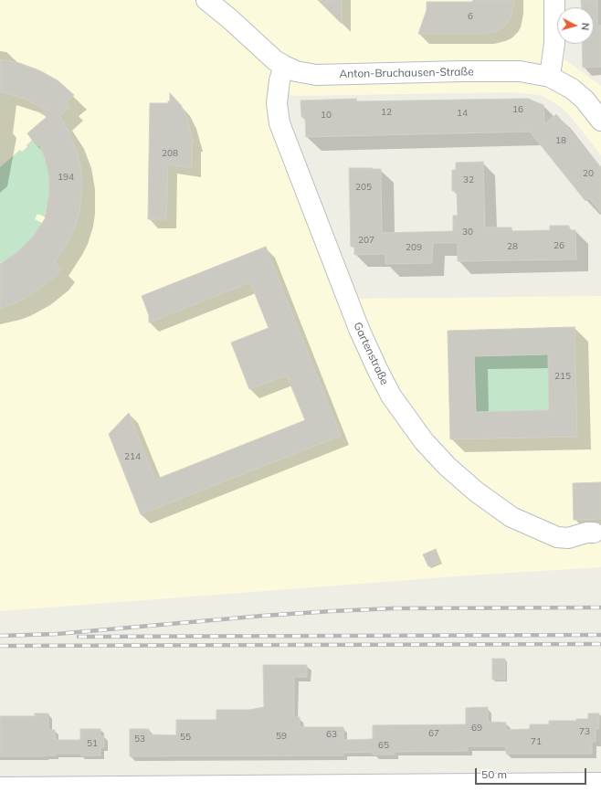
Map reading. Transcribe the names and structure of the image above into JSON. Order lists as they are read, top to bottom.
{
  "streets": {
    "street": ["Anton-Bruchausen-Straße", "Gartenstraße"]
  },
  "crossings": [
    ["Anton-Bruchausen-Straße", "Gartenstraße"]
  ],
  "house_numbers": [
    "6",
    "16",
    "12",
    "14",
    "10",
    "18",
    "208",
    "20",
    "194",
    "32",
    "205",
    "30",
    "207",
    "26",
    "28",
    "209",
    "215",
    "214",
    "69",
    "73",
    "67",
    "63",
    "59",
    "55",
    "53",
    "71",
    "51",
    "65"
  ],
  "scale_bar": "50 m",
  "north": "right"
}
